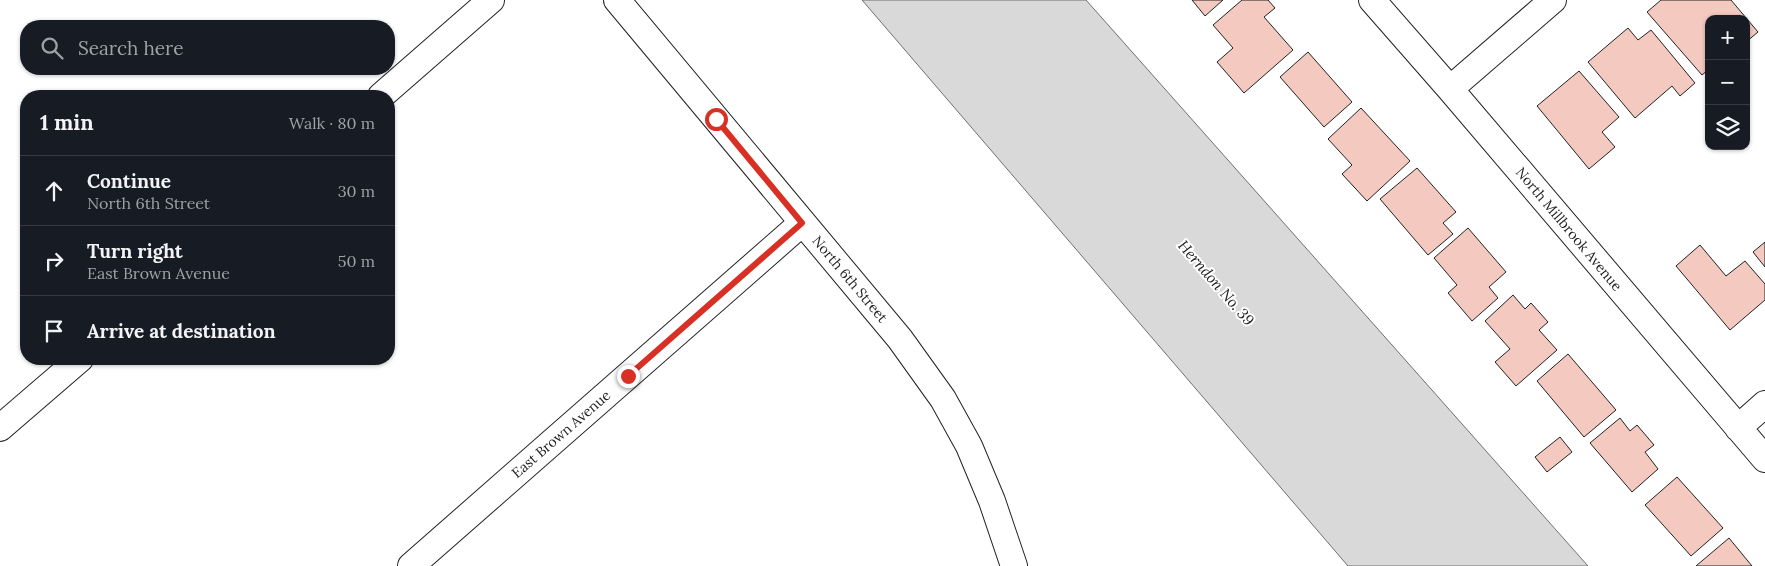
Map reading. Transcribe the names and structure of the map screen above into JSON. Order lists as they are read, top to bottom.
{
  "streets": {
    "street": ["North Millbrook Avenue", "North 6th Street", "East Brown Avenue"]
  },
  "crossings": [
    ["North 6th Street", "East Brown Avenue"]
  ],
  "water": ["Herndon No. 39"],
  "page": {
    "map_buttons": ["+", "−"],
    "search": "Search here",
    "heading": ["1 min", "Walk · 80 m"],
    "list": [
      ["Continue", "North 6th Street", "30 m"],
      ["Turn right", "East Brown Avenue", "50 m"],
      "Arrive at destination"
    ]
  }
}
